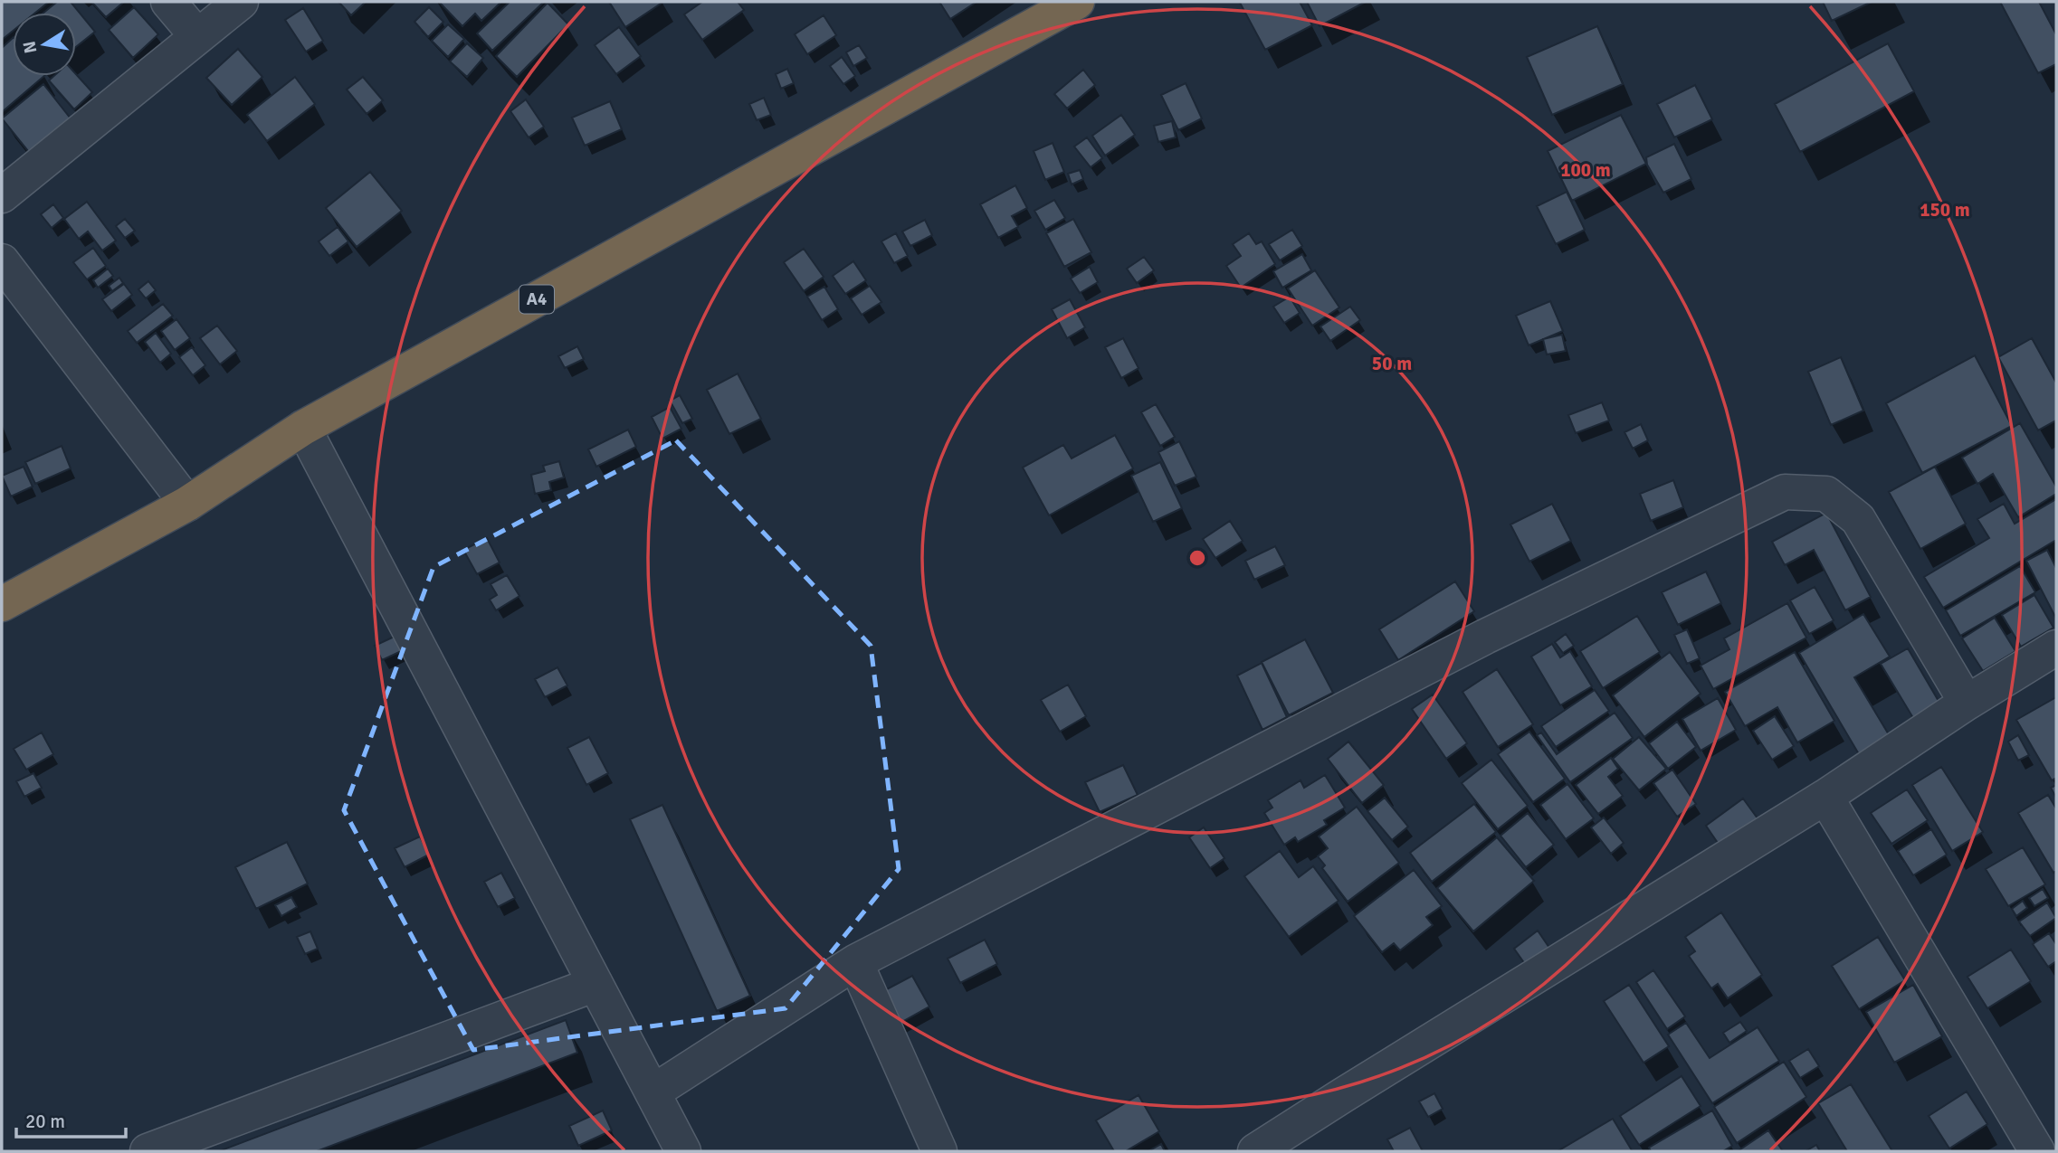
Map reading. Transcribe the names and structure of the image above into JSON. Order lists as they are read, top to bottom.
{
  "streets": {
    "highway": ["A4"]
  },
  "scale_bar": "20 m",
  "north": "left",
  "rings": ["100 m", "150 m", "50 m"]
}
